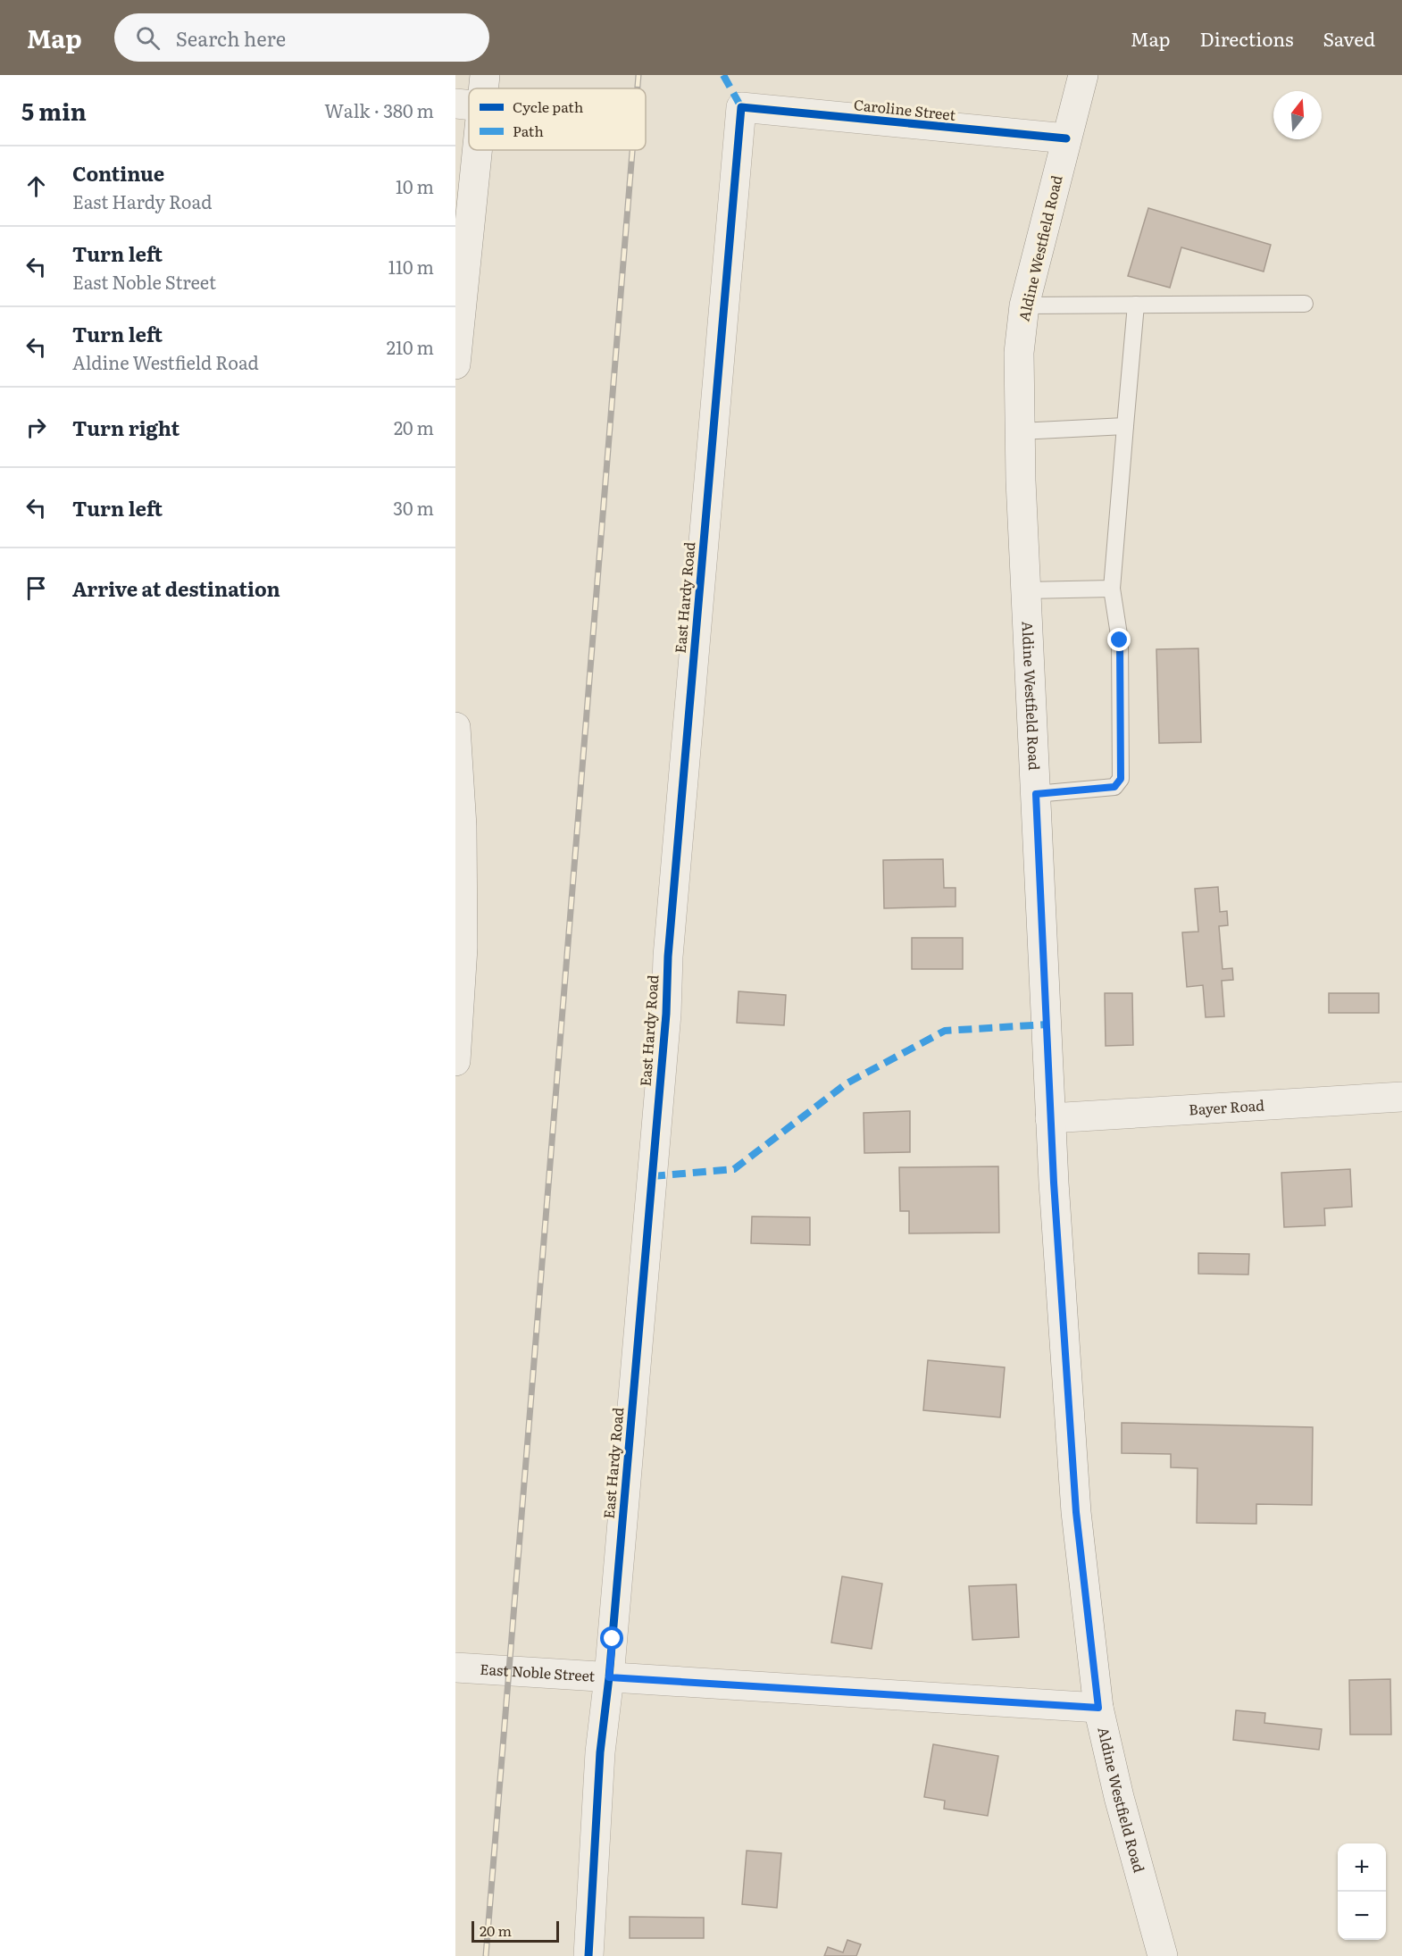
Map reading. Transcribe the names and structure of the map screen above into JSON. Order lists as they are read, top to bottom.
{
  "streets": {
    "street": [
      "Caroline Street",
      "Aldine Westfield Road",
      "East Hardy Road",
      "Bayer Road",
      "East Noble Street"
    ]
  },
  "crossings": [
    ["Caroline Street", "Aldine Westfield Road"],
    ["Caroline Street", "East Hardy Road"],
    ["Aldine Westfield Road", "Bayer Road"],
    ["Aldine Westfield Road", "East Noble Street"],
    ["East Hardy Road", "East Noble Street"]
  ],
  "legend": ["Cycle path", "Path"],
  "scale_bar": "20 m",
  "north": "top",
  "page": {
    "header": "Map",
    "search": "Search here",
    "nav": ["Map", "Directions", "Saved"],
    "heading": ["5 min", "Walk · 380 m"],
    "list": [
      ["Continue", "East Hardy Road", "10 m"],
      ["Turn left", "East Noble Street", "110 m"],
      ["Turn left", "Aldine Westfield Road", "210 m"],
      ["Turn right", "20 m"],
      ["Turn left", "30 m"],
      "Arrive at destination"
    ],
    "map_buttons": ["+", "−"],
    "scale": "20 m"
  }
}
